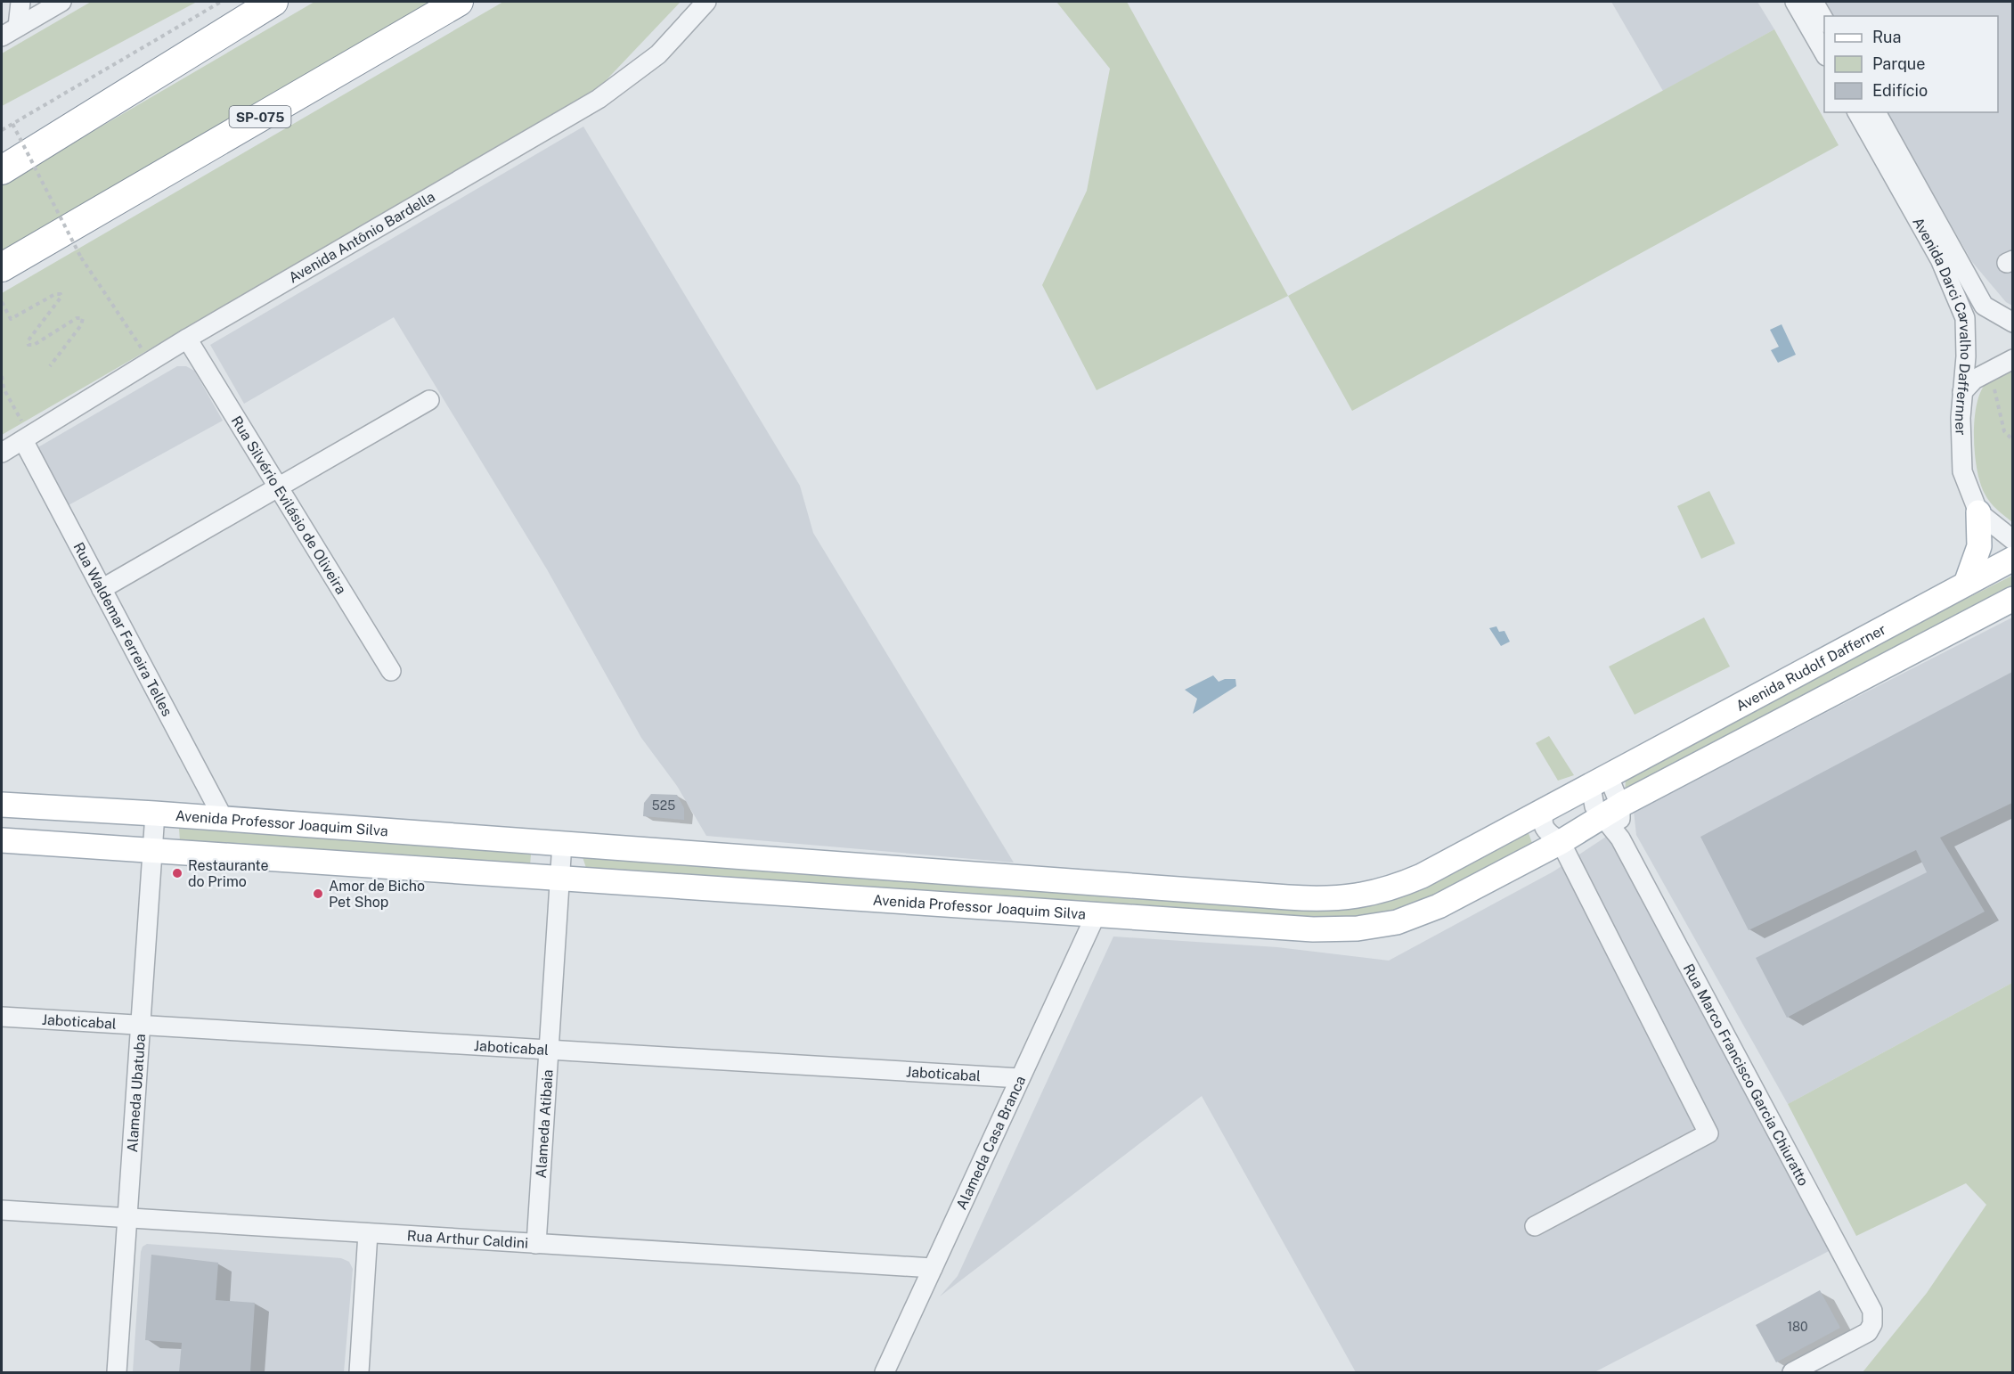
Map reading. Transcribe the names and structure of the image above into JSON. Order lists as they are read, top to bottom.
{
  "streets": {
    "highway": ["SP-075"],
    "main road": ["Avenida Rudolf Dafferner", "Avenida Professor Joaquim Silva"],
    "street": [
      "Avenida Antônio Bardella",
      "Avenida Darci Carvalho Daffernner",
      "Rua Silvério Evilásio de Oliveira",
      "Rua Waldemar Ferreira Telles",
      "Jaboticabal",
      "Rua Marco Francisco Garcia Chiuratto",
      "Alameda Ubatuba",
      "Alameda Atibaia",
      "Alameda Casa Branca",
      "Rua Arthur Caldini"
    ]
  },
  "crossings": [
    ["Avenida Antônio Bardella", "Rua Silvério Evilásio de Oliveira"],
    ["Avenida Antônio Bardella", "Rua Waldemar Ferreira Telles"],
    ["Rua Waldemar Ferreira Telles", "Avenida Professor Joaquim Silva"],
    ["Avenida Rudolf Dafferner", "Avenida Professor Joaquim Silva"],
    ["Avenida Professor Joaquim Silva", "Alameda Ubatuba"],
    ["Avenida Professor Joaquim Silva", "Alameda Atibaia"],
    ["Avenida Professor Joaquim Silva", "Alameda Casa Branca"],
    ["Jaboticabal", "Alameda Ubatuba"],
    ["Jaboticabal", "Alameda Atibaia"],
    ["Jaboticabal", "Alameda Casa Branca"],
    ["Alameda Ubatuba", "Rua Arthur Caldini"],
    ["Alameda Atibaia", "Rua Arthur Caldini"],
    ["Alameda Casa Branca", "Rua Arthur Caldini"]
  ],
  "places": ["Restaurante do Primo", "Amor de Bicho Pet Shop"],
  "house_numbers": ["525", "180"],
  "legend": ["Rua", "Parque", "Edifício"]
}
